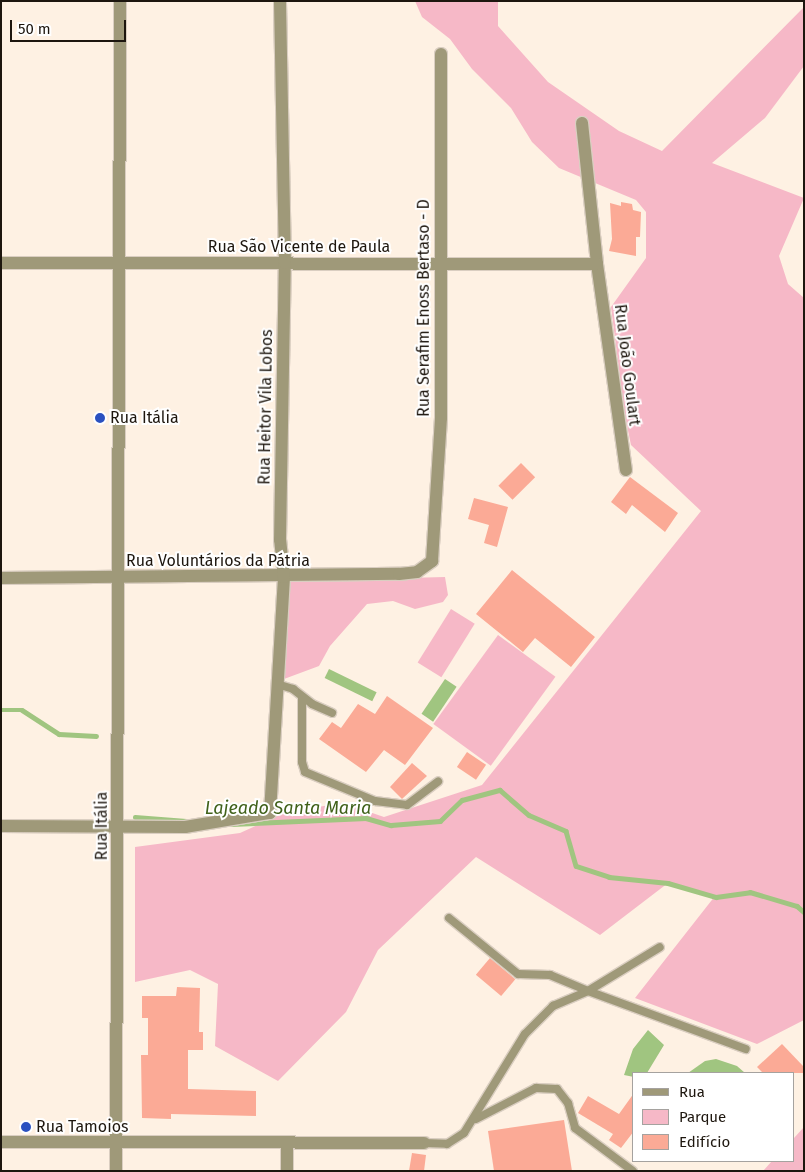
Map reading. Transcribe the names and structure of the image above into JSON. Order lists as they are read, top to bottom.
{
  "streets": {
    "street": [
      "Rua São Vicente de Paula",
      "Rua Serafim Enoss Bertaso - D",
      "Rua João Goulart",
      "Rua Heitor Vila Lobos",
      "Rua Voluntários da Pátria",
      "Rua Itália"
    ]
  },
  "crossings": [
    ["Rua São Vicente de Paula", "Rua Serafim Enoss Bertaso - D"],
    ["Rua São Vicente de Paula", "Rua João Goulart"],
    ["Rua São Vicente de Paula", "Rua Heitor Vila Lobos"],
    ["Rua São Vicente de Paula", "Rua Itália"],
    ["Rua Serafim Enoss Bertaso - D", "Rua Voluntários da Pátria"],
    ["Rua Heitor Vila Lobos", "Rua Voluntários da Pátria"],
    ["Rua Heitor Vila Lobos", "Rua Itália"],
    ["Rua Voluntários da Pátria", "Rua Itália"]
  ],
  "water": ["Lajeado Santa Maria"],
  "places": ["Rua Itália", "Rua Tamoios"],
  "legend": ["Rua", "Parque", "Edifício"],
  "scale_bar": "50 m"
}
